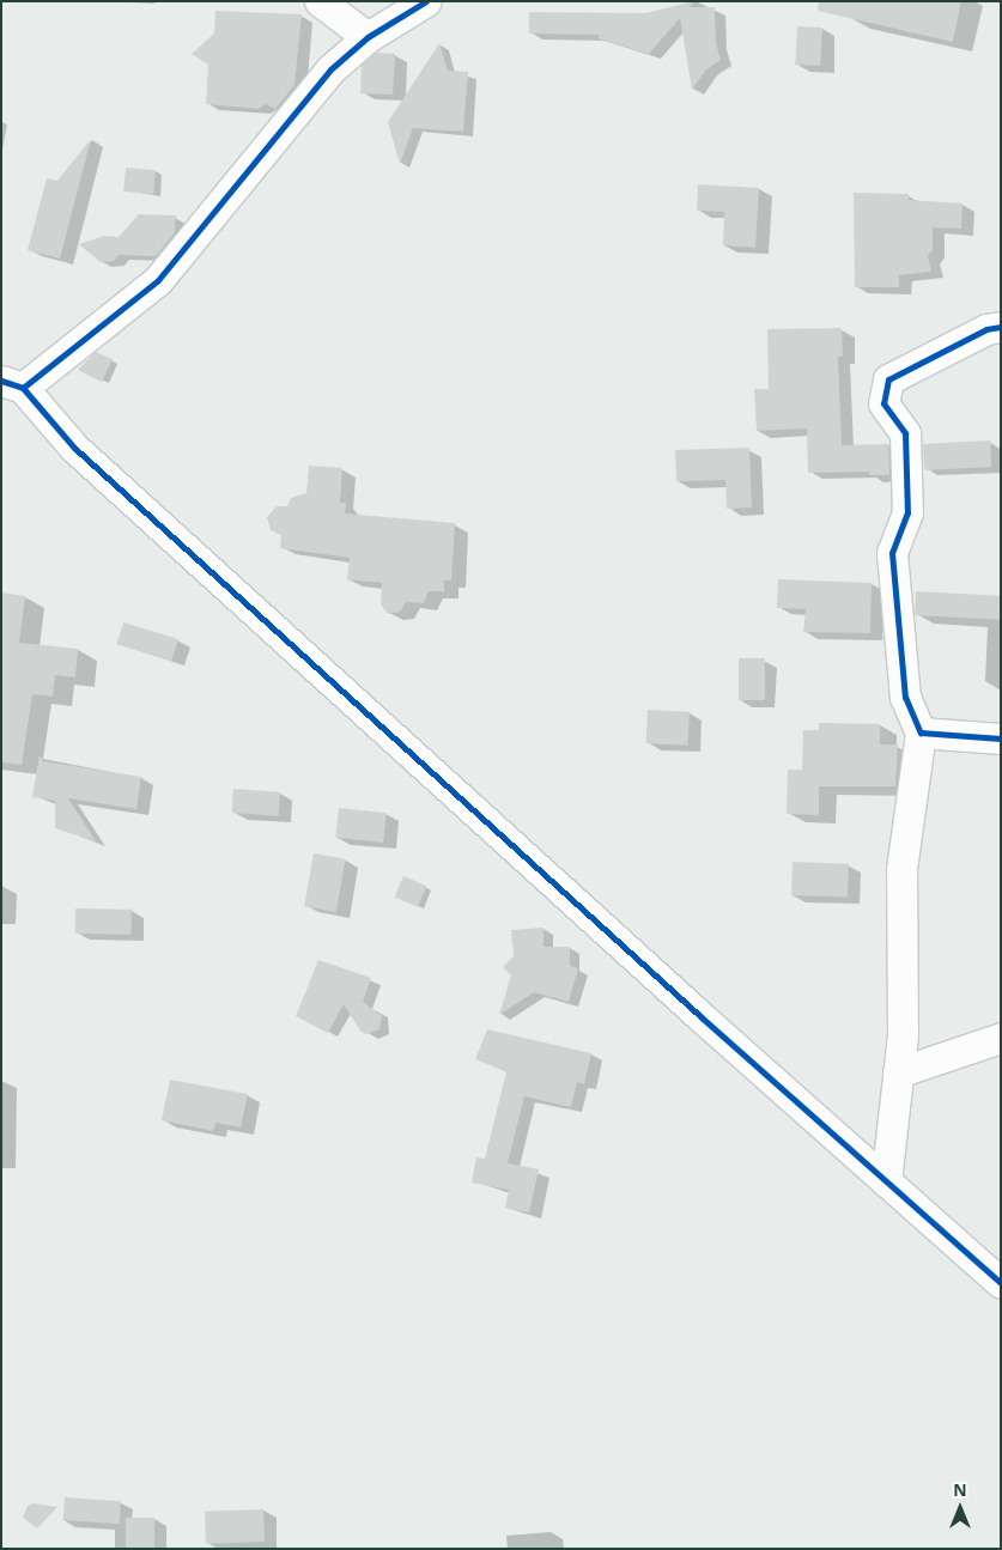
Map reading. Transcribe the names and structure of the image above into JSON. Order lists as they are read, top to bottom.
{
  "north": "top"
}
